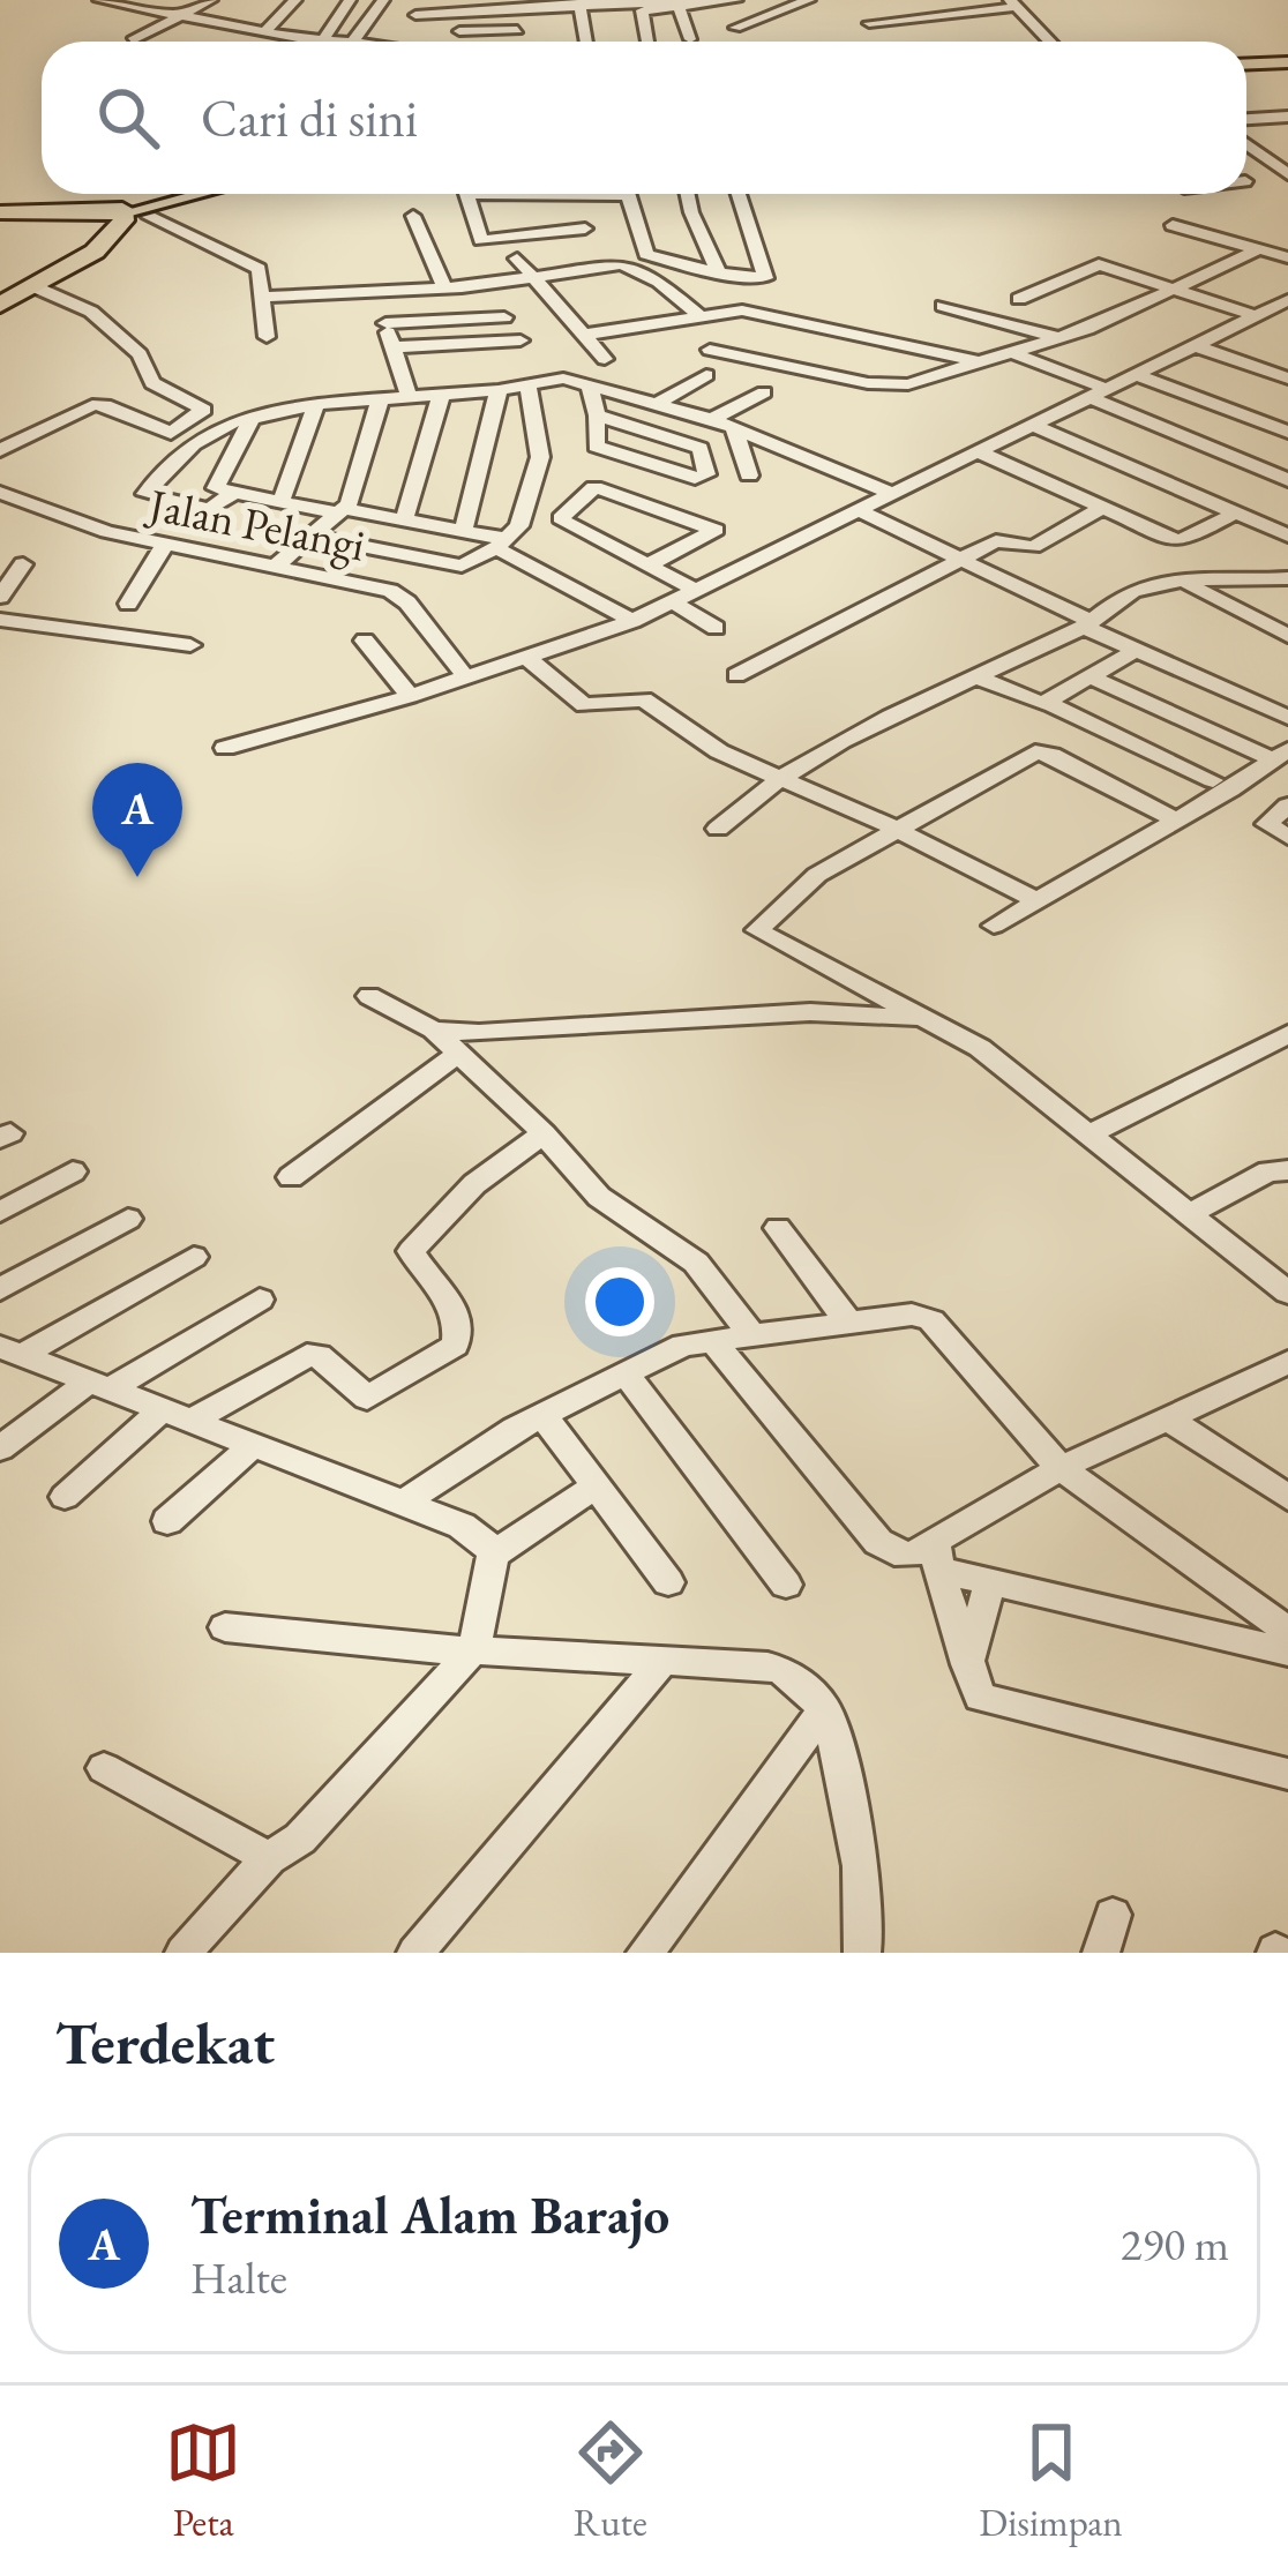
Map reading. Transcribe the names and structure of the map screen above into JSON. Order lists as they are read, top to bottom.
{
  "streets": {
    "street": ["Jalan Pelangi"]
  },
  "page": {
    "search": "Cari di sini",
    "pins": "A",
    "heading": "Terdekat",
    "list": [
      {
        "mark": "A",
        "name": "Terminal Alam Barajo",
        "note": "Halte",
        "value": "290 m"
      }
    ],
    "nav": ["Peta", "Rute", "Disimpan"]
  }
}
